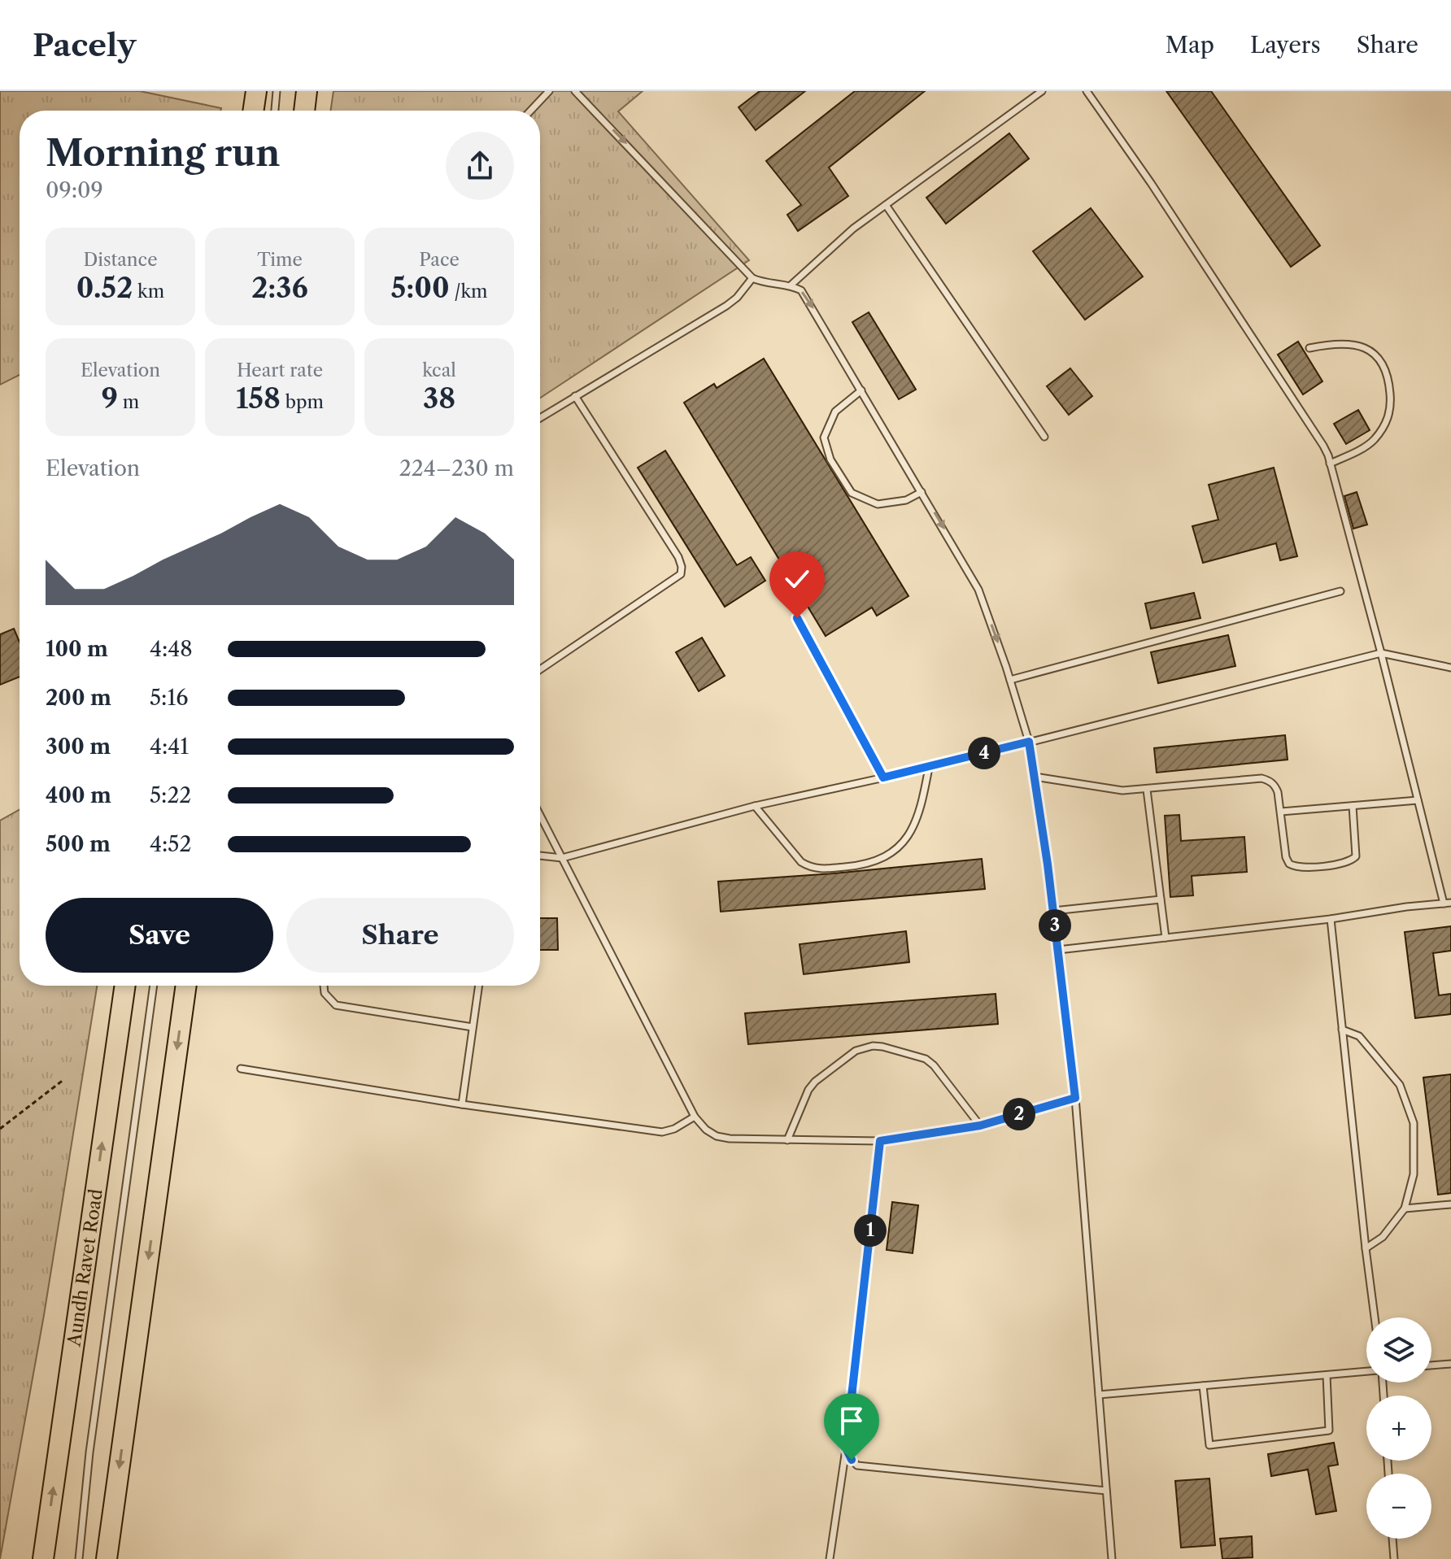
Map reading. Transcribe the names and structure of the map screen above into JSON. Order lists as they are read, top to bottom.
{
  "streets": {
    "main road": ["Aundh Ravet Road"]
  },
  "page": {
    "header": "Pacely",
    "nav": ["Map", "Layers", "Share"],
    "heading": ["Morning run", "09:09"],
    "stats": [
      ["Distance", "0.52 km"],
      ["Time", "2:36"],
      ["Pace", "5:00 /km"],
      ["Elevation", "9 m"],
      ["Heart rate", "158 bpm"],
      ["kcal", "38"]
    ],
    "chart": ["Elevation", "224–230 m"],
    "list": [
      {
        "name": "100 m",
        "note": "4:48"
      },
      {
        "name": "200 m",
        "note": "5:16"
      },
      {
        "name": "300 m",
        "note": "4:41"
      },
      {
        "name": "400 m",
        "note": "5:22"
      },
      {
        "name": "500 m",
        "note": "4:52"
      }
    ],
    "pins": [
      "4",
      "3",
      "2",
      "1"
    ],
    "buttons": ["Save", "Share"],
    "map_buttons": ["+", "−"]
  }
}
